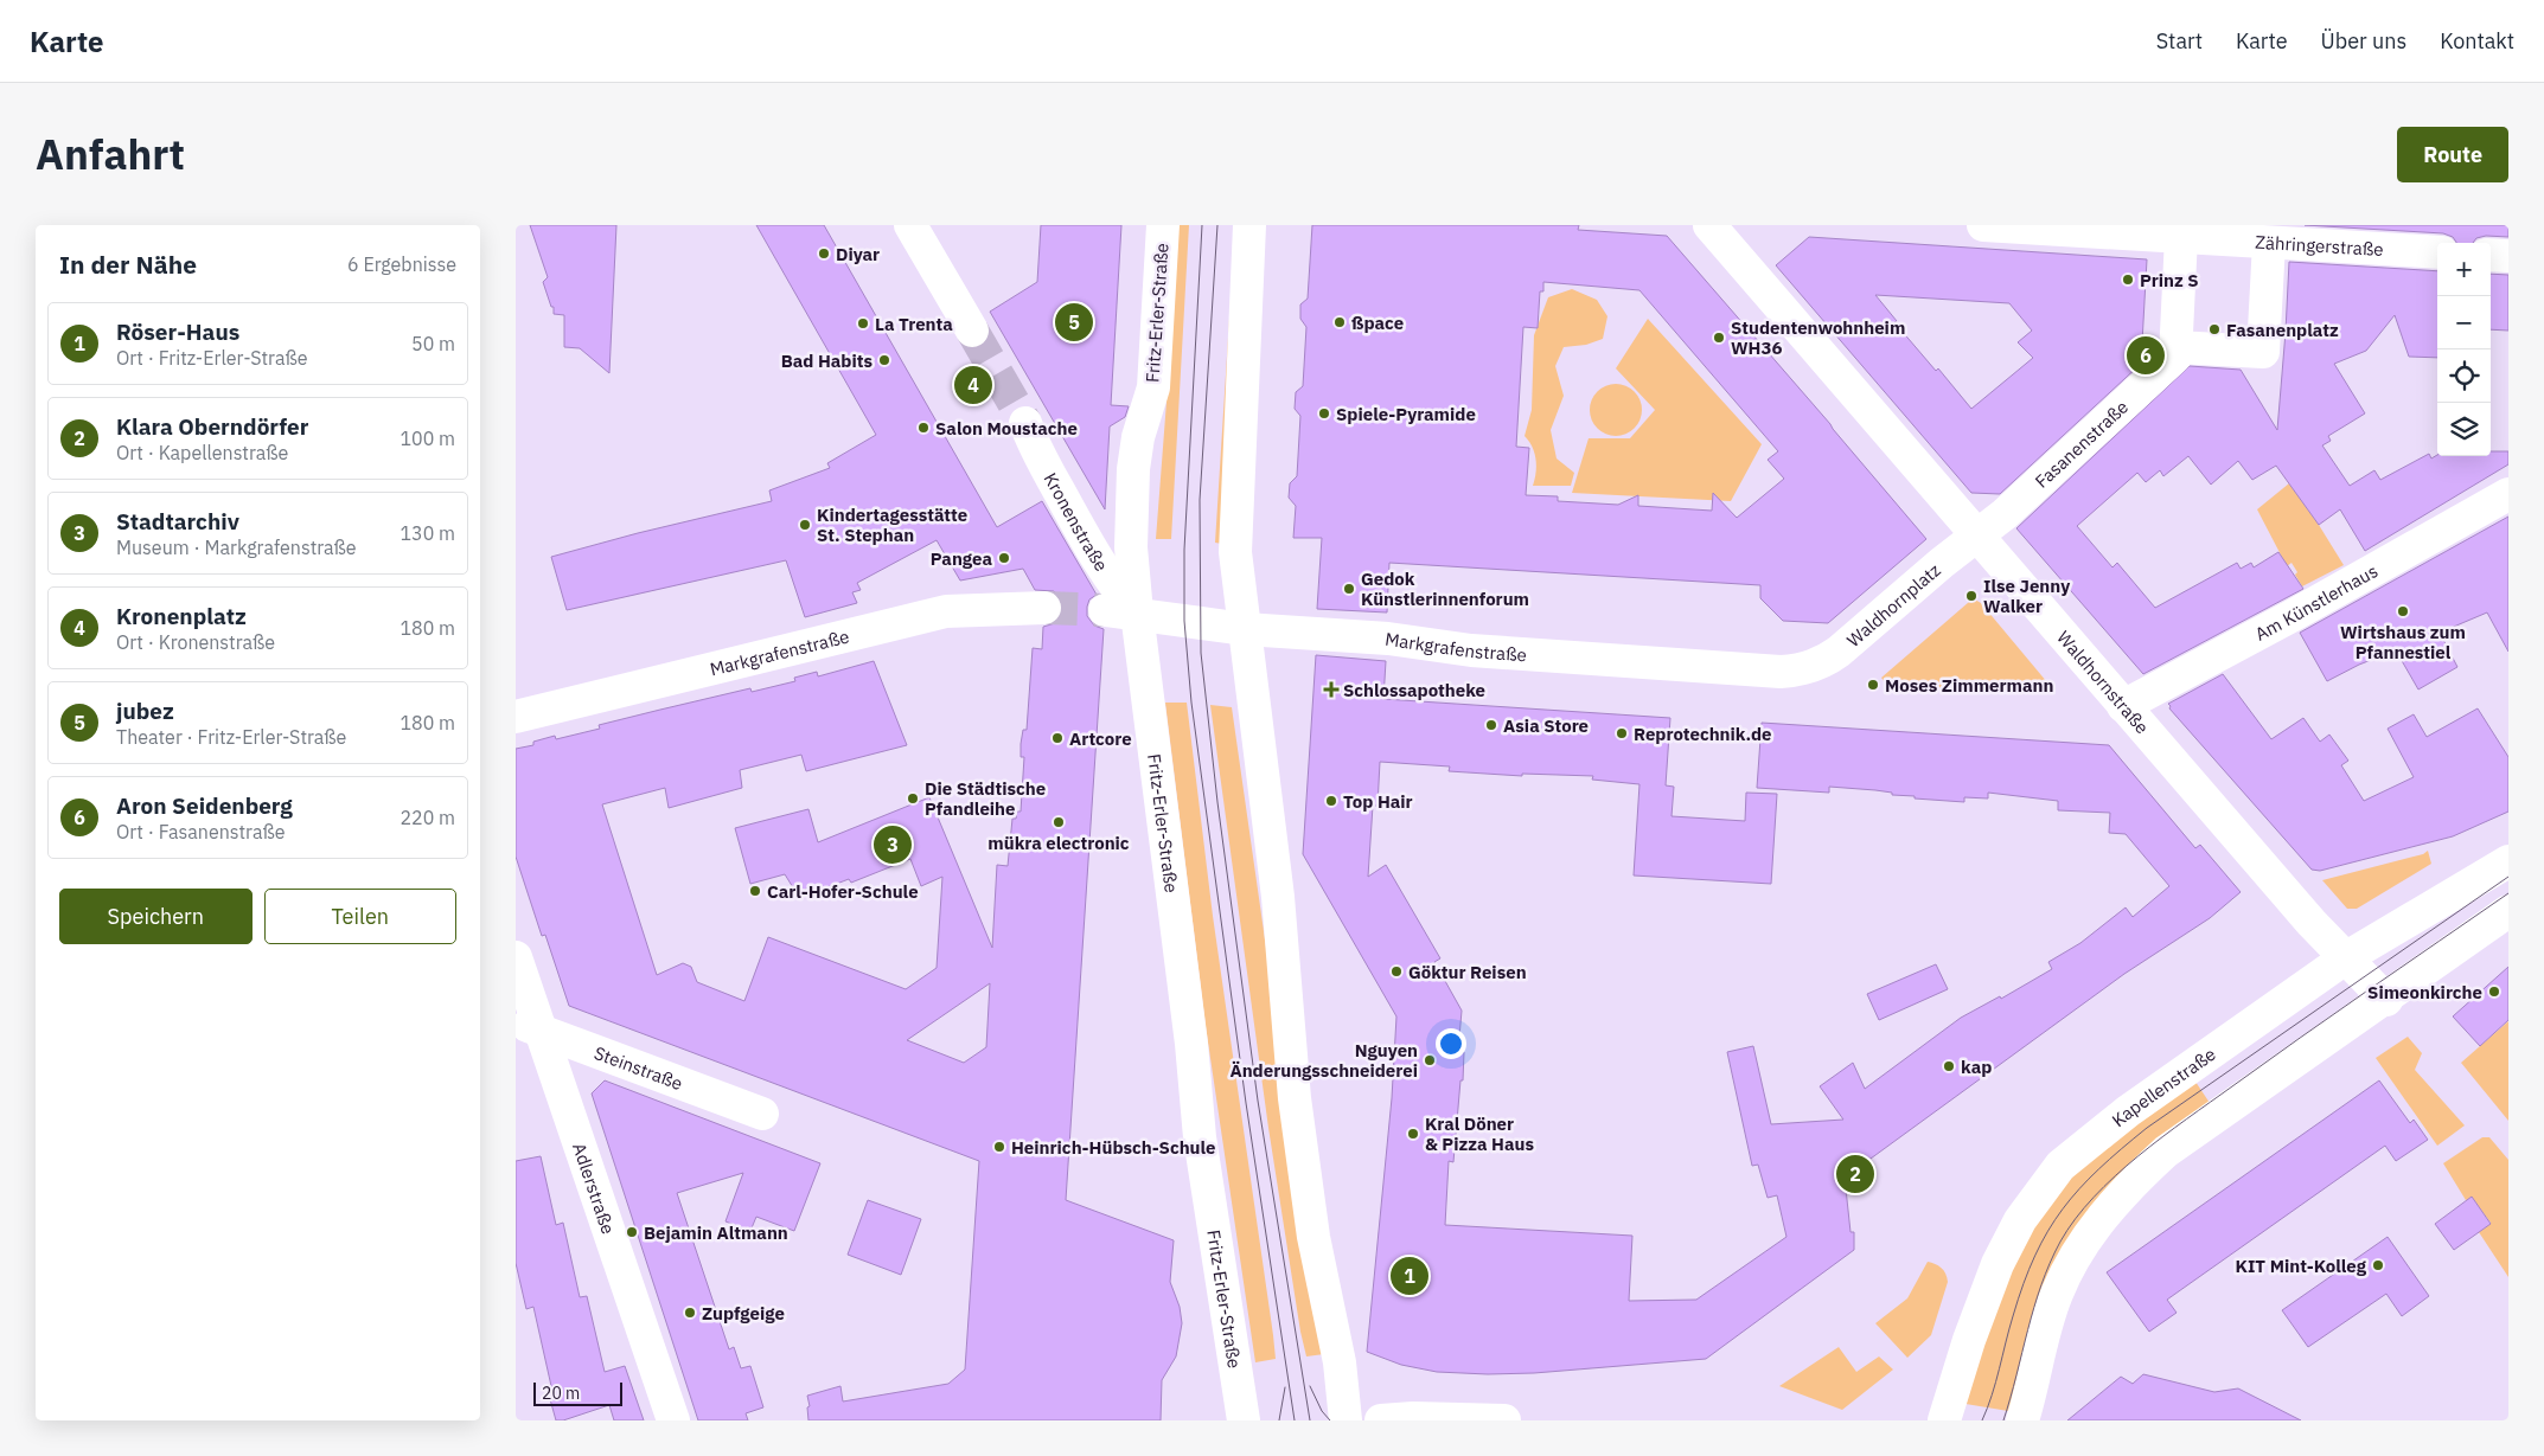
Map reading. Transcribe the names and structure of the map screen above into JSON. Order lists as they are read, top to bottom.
{
  "streets": {
    "street": [
      "Zähringerstraße",
      "Fritz-Erler-Straße",
      "Fasanenstraße",
      "Kronenstraße",
      "Am Künstlerhaus",
      "Waldhornplatz",
      "Markgrafenstraße",
      "Waldhornstraße",
      "Steinstraße",
      "Kapellenstraße",
      "Adlerstraße"
    ]
  },
  "crossings": [
    ["Fritz-Erler-Straße", "Kronenstraße"],
    ["Fritz-Erler-Straße", "Markgrafenstraße"],
    ["Fasanenstraße", "Waldhornplatz"],
    ["Fasanenstraße", "Waldhornstraße"],
    ["Kronenstraße", "Markgrafenstraße"],
    ["Am Künstlerhaus", "Waldhornstraße"],
    ["Waldhornplatz", "Markgrafenstraße"],
    ["Waldhornplatz", "Waldhornstraße"],
    ["Waldhornstraße", "Kapellenstraße"],
    ["Steinstraße", "Adlerstraße"]
  ],
  "places": {
    "other": [
      "Diyar",
      "Prinz S",
      "ßpace",
      "La Trenta",
      "Fasanenplatz",
      "Studentenwohnheim WH36",
      "Bad Habits",
      "Spiele-Pyramide",
      "Salon Moustache",
      "Kindertagesstätte St. Stephan",
      "Pangea",
      "Gedok Künstlerinnenforum",
      "Ilse Jenny Walker",
      "Wirtshaus zum Pfannestiel",
      "Moses Zimmermann",
      "Asia Store",
      "Reprotechnik.de",
      "Artcore",
      "Die Städtische Pfandleihe",
      "Top Hair",
      "mükra electronic",
      "Carl-Hofer-Schule",
      "Göktur Reisen",
      "Simeonkirche",
      "Nguyen Änderungsschneiderei",
      "kap",
      "Kral Döner & Pizza Haus",
      "Heinrich-Hübsch-Schule",
      "Bejamin Altmann",
      "KIT Mint-Kolleg",
      "Zupfgeige"
    ],
    "health": ["Schlossapotheke"]
  },
  "scale_bar": "20 m",
  "page": {
    "header": "Karte",
    "nav": [
      "Start",
      "Karte",
      "Über uns",
      "Kontakt"
    ],
    "title": "Anfahrt",
    "buttons": [
      "Route",
      ["Speichern", "Teilen"]
    ],
    "heading": ["In der Nähe", "6 Ergebnisse"],
    "map_buttons": ["+", "−"],
    "pins": [
      "5",
      "6",
      "4",
      "3",
      "2",
      "1"
    ],
    "list": [
      {
        "mark": "1",
        "name": "Röser-Haus",
        "note": "Ort · Fritz-Erler-Straße",
        "value": "50 m"
      },
      {
        "mark": "2",
        "name": "Klara Oberndörfer",
        "note": "Ort · Kapellenstraße",
        "value": "100 m"
      },
      {
        "mark": "3",
        "name": "Stadtarchiv",
        "note": "Museum · Markgrafenstraße",
        "value": "130 m"
      },
      {
        "mark": "4",
        "name": "Kronenplatz",
        "note": "Ort · Kronenstraße",
        "value": "180 m"
      },
      {
        "mark": "5",
        "name": "jubez",
        "note": "Theater · Fritz-Erler-Straße",
        "value": "180 m"
      },
      {
        "mark": "6",
        "name": "Aron Seidenberg",
        "note": "Ort · Fasanenstraße",
        "value": "220 m"
      }
    ],
    "scale": "20 m"
  }
}
